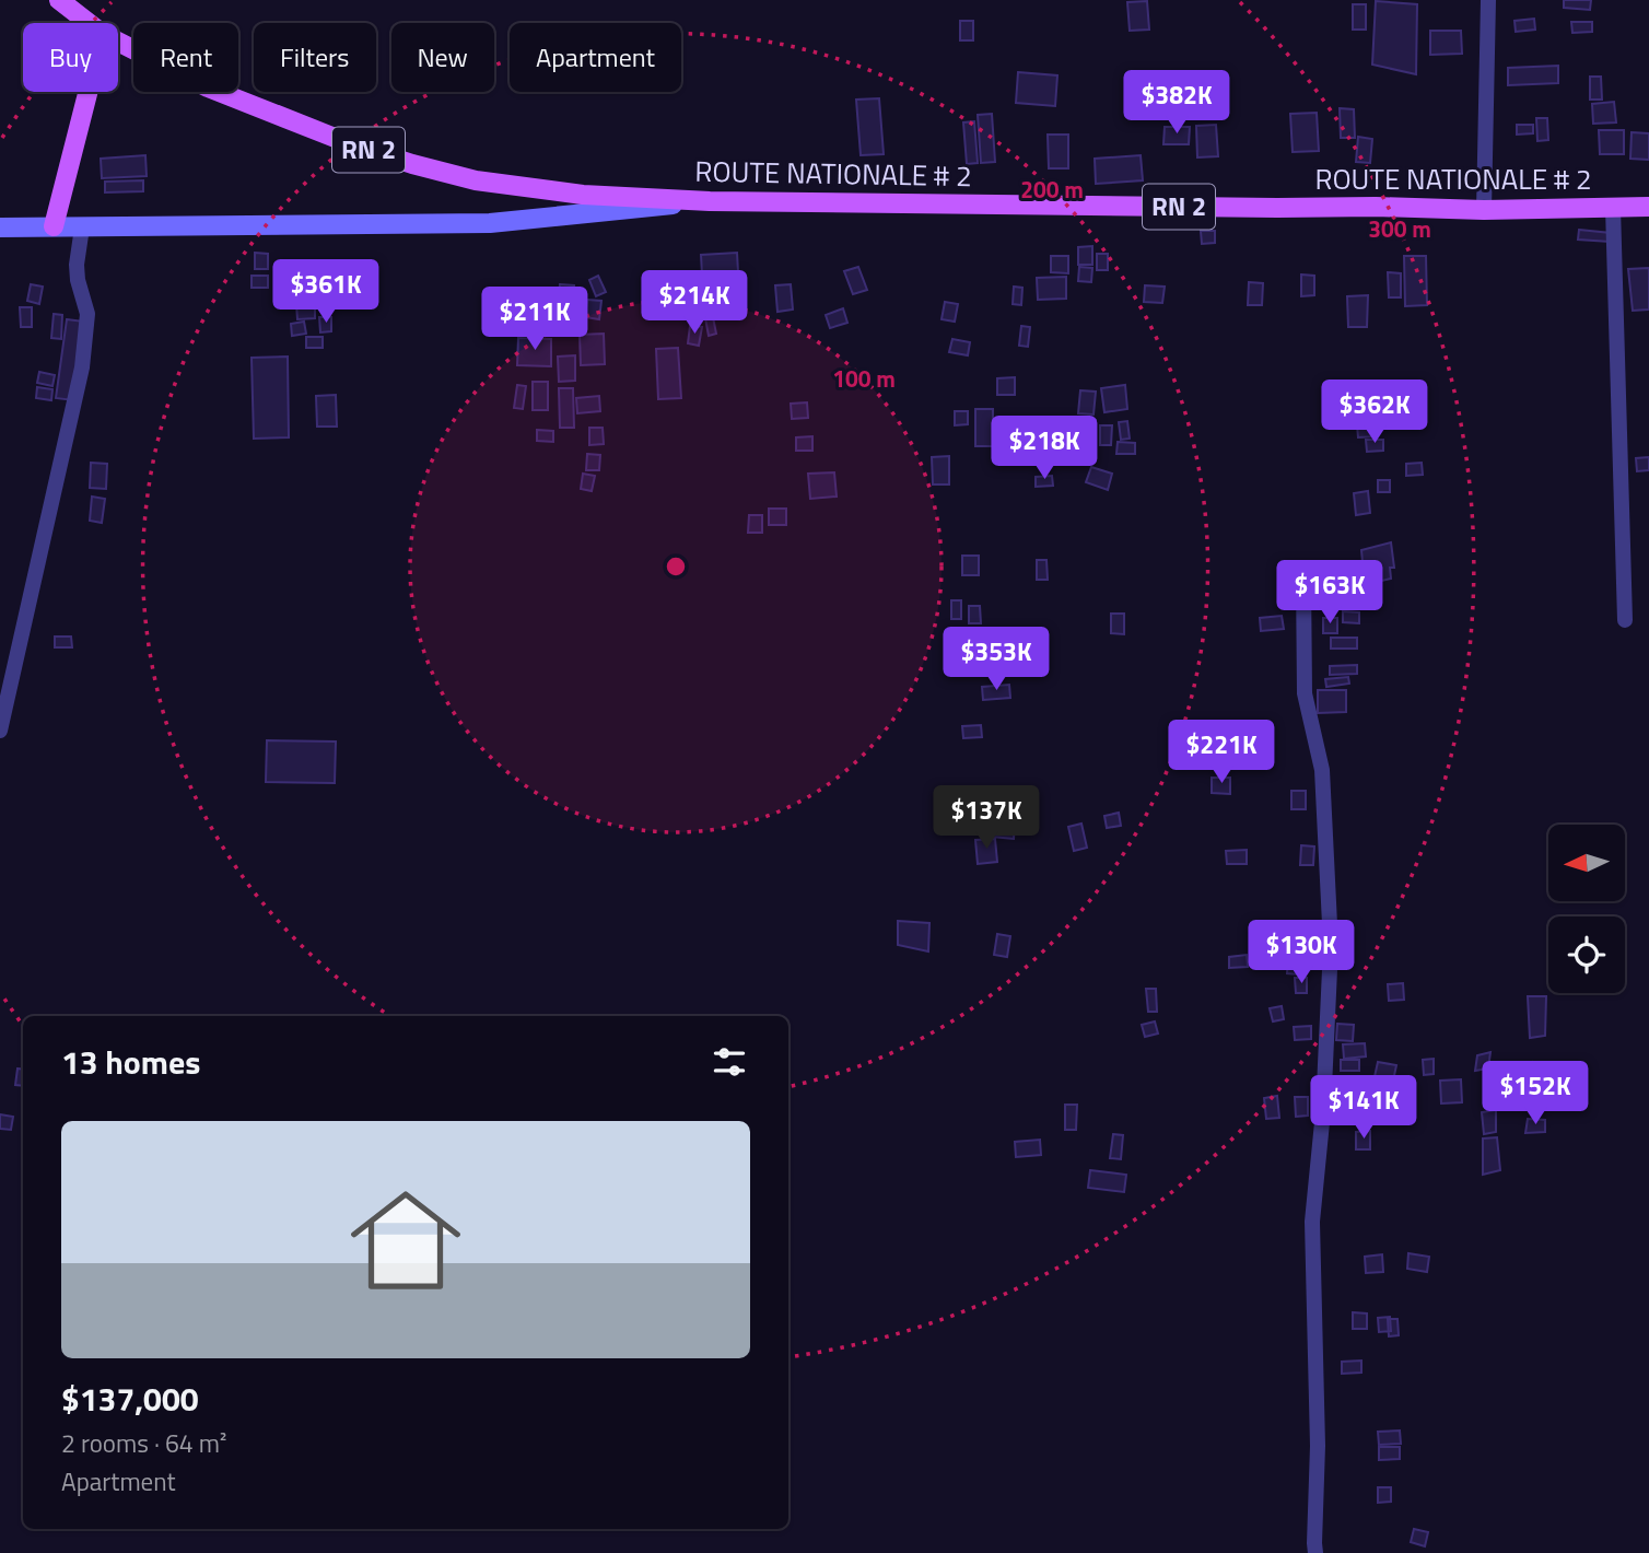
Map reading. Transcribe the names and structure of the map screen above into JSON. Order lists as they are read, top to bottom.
{
  "streets": {
    "main road": ["RN 2", "ROUTE NATIONALE # 2"]
  },
  "north": "left",
  "page": {
    "chip": [
      "Buy",
      "Rent",
      "Filters",
      "New",
      "Apartment"
    ],
    "price": [
      "$382K",
      "$361K",
      "$214K",
      "$211K",
      "$362K",
      "$218K",
      "$163K",
      "$353K",
      "$221K",
      "$137K",
      "$130K",
      "$152K",
      "$141K"
    ],
    "heading": "13 homes",
    "list": [
      {
        "name": "$137,000",
        "note": "2 rooms · 64 m² · Apartment"
      }
    ]
  },
  "rings": ["200 m", "300 m", "100 m"]
}
